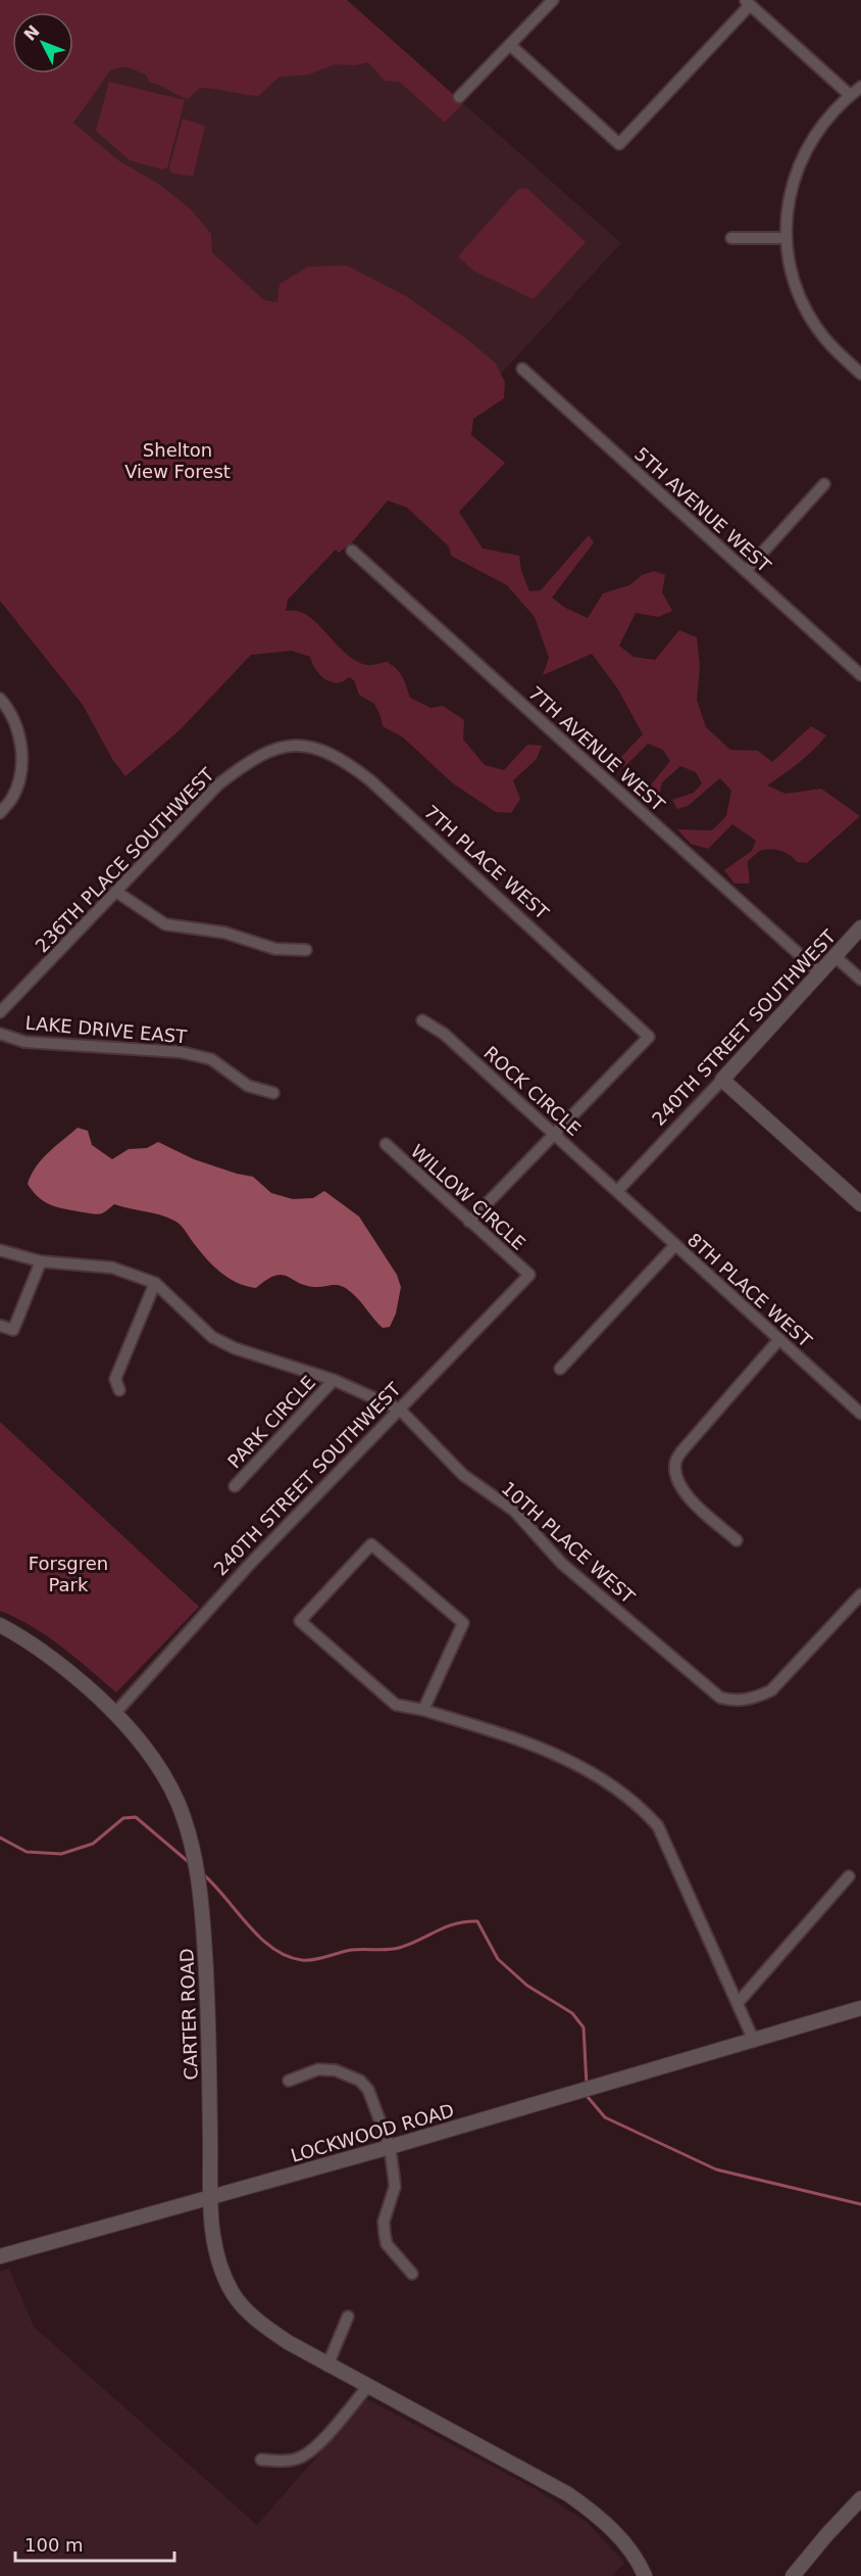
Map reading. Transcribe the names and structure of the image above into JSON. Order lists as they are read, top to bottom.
{
  "streets": {
    "street": [
      "5TH AVENUE WEST",
      "7TH AVENUE WEST",
      "236TH PLACE SOUTHWEST",
      "7TH PLACE WEST",
      "240TH STREET SOUTHWEST",
      "LAKE DRIVE EAST",
      "ROCK CIRCLE",
      "WILLOW CIRCLE",
      "8TH PLACE WEST",
      "PARK CIRCLE",
      "10TH PLACE WEST",
      "CARTER ROAD",
      "LOCKWOOD ROAD"
    ]
  },
  "crossings": [
    ["7TH AVENUE WEST", "240TH STREET SOUTHWEST"],
    ["236TH PLACE SOUTHWEST", "7TH PLACE WEST"],
    ["7TH PLACE WEST", "ROCK CIRCLE"],
    ["240TH STREET SOUTHWEST", "ROCK CIRCLE"],
    ["240TH STREET SOUTHWEST", "WILLOW CIRCLE"],
    ["240TH STREET SOUTHWEST", "8TH PLACE WEST"],
    ["240TH STREET SOUTHWEST", "10TH PLACE WEST"],
    ["240TH STREET SOUTHWEST", "CARTER ROAD"],
    ["ROCK CIRCLE", "8TH PLACE WEST"],
    ["CARTER ROAD", "LOCKWOOD ROAD"]
  ],
  "parks": ["Shelton View Forest", "Forsgren Park"],
  "scale_bar": "100 m",
  "north": "top left"
}
